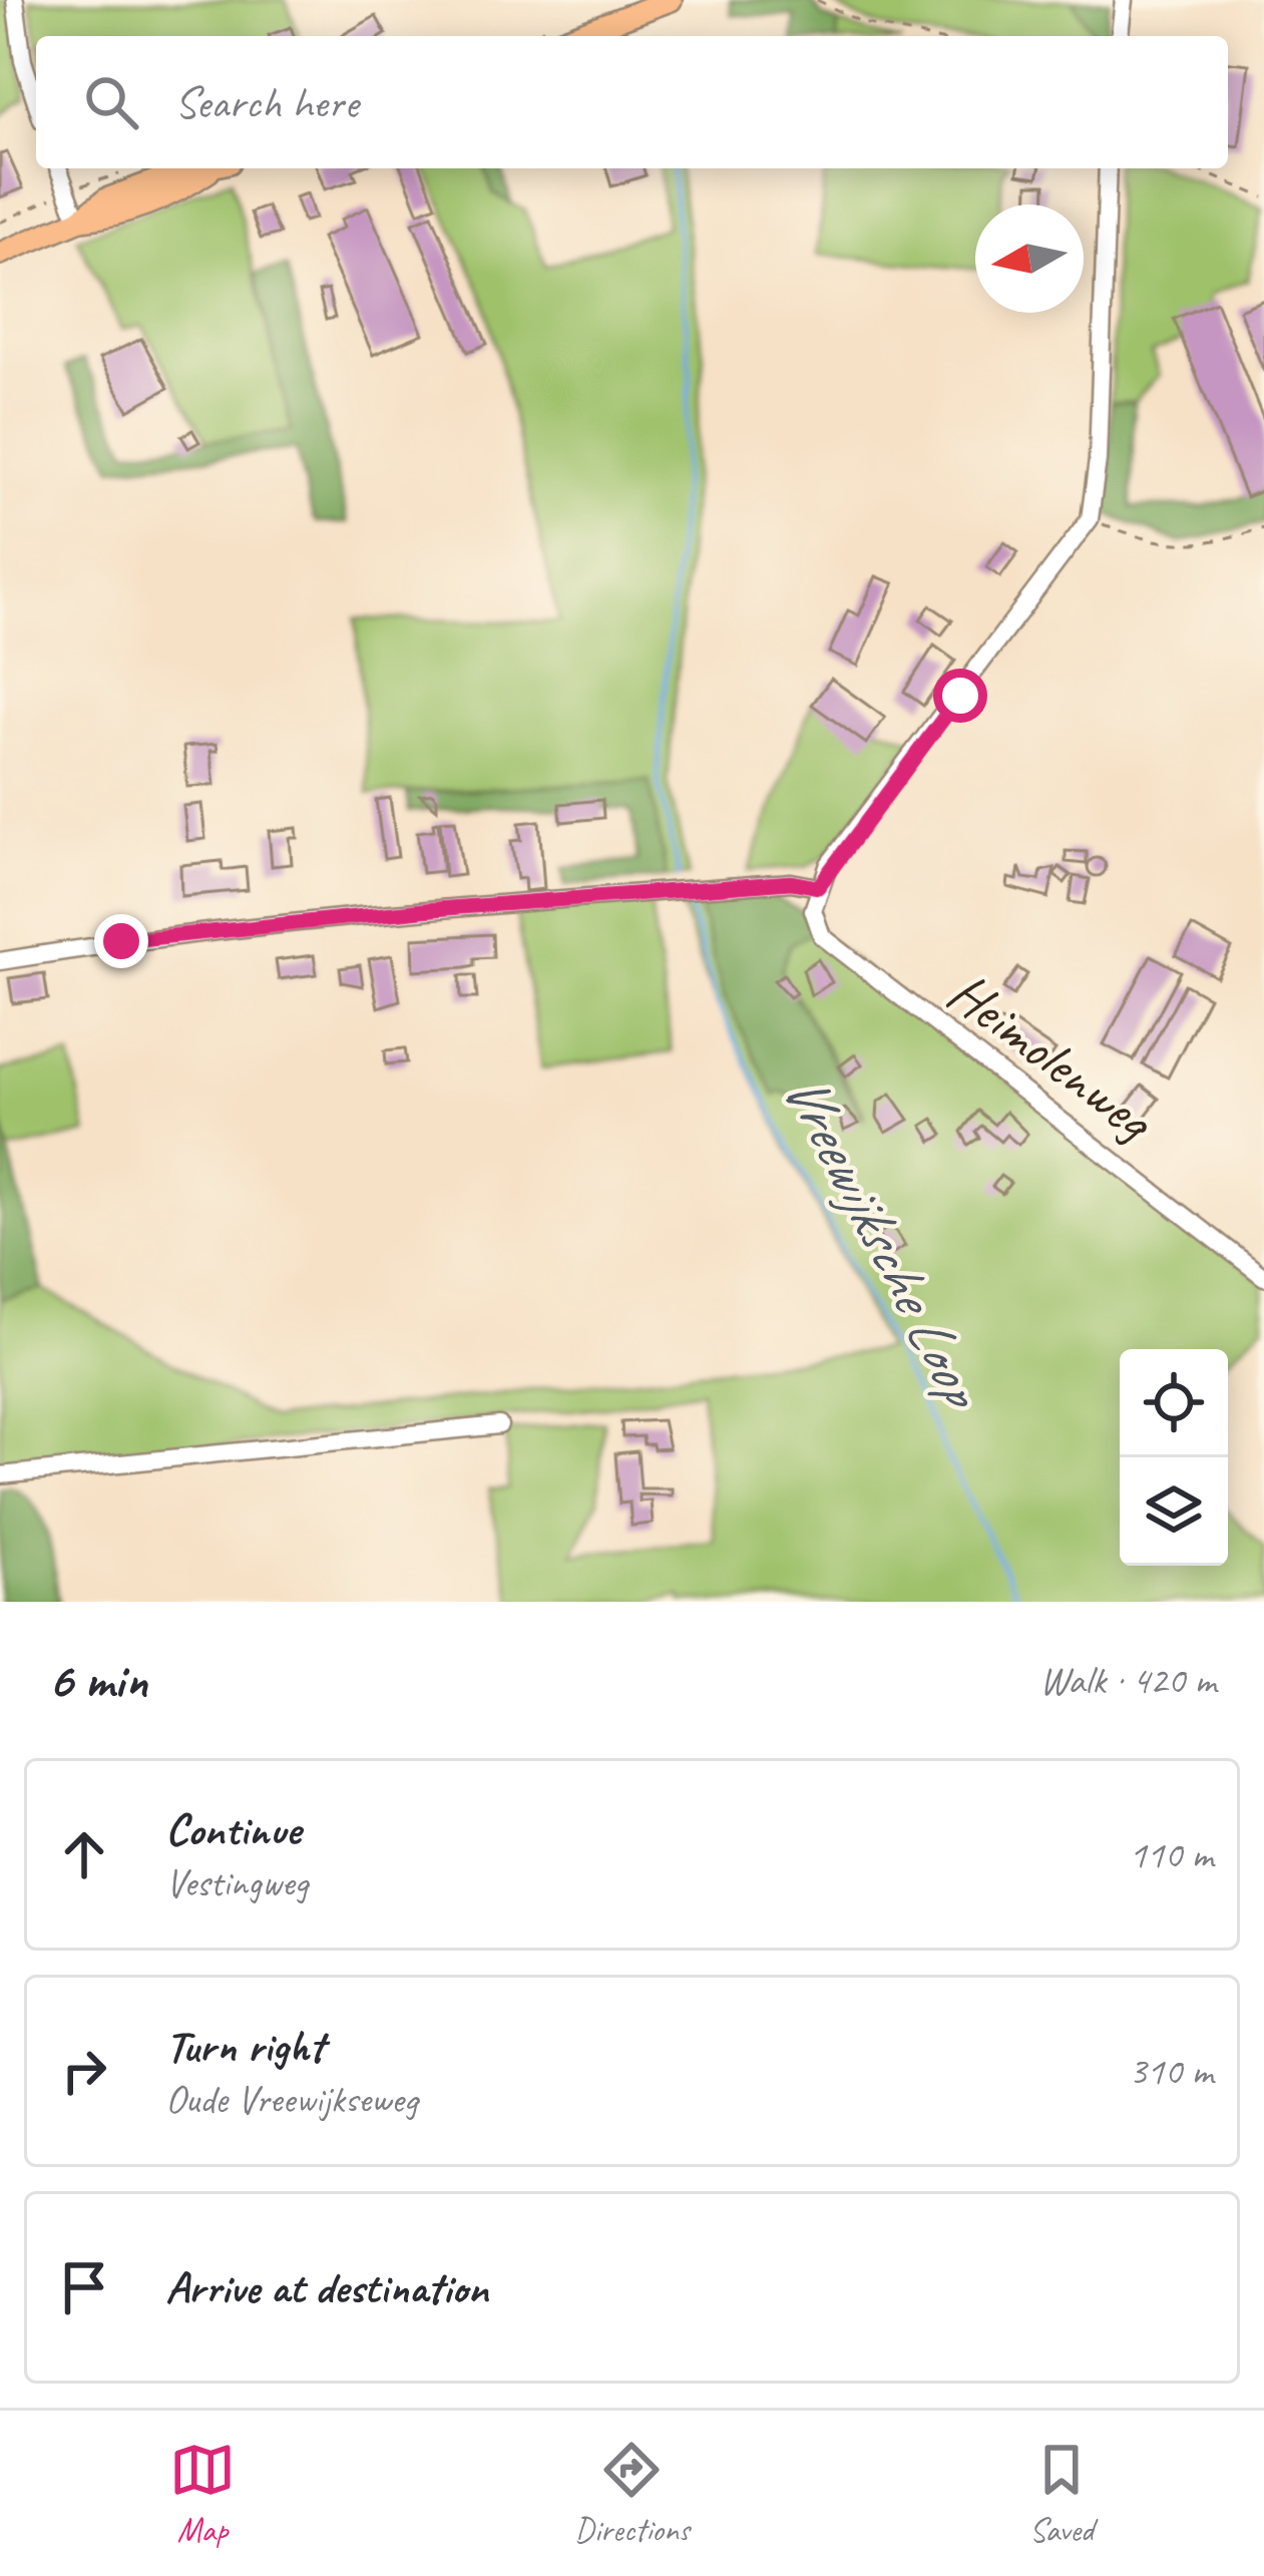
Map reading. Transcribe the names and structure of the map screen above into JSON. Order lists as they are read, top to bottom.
{
  "streets": {
    "street": ["Heimolenweg"]
  },
  "water": ["Vreewijksche Loop"],
  "north": "left",
  "page": {
    "search": "Search here",
    "heading": ["6 min", "Walk · 420 m"],
    "list": [
      ["Continue", "Vestingweg", "110 m"],
      ["Turn right", "Oude Vreewijkseweg", "310 m"],
      "Arrive at destination"
    ],
    "nav": ["Map", "Directions", "Saved"]
  }
}
